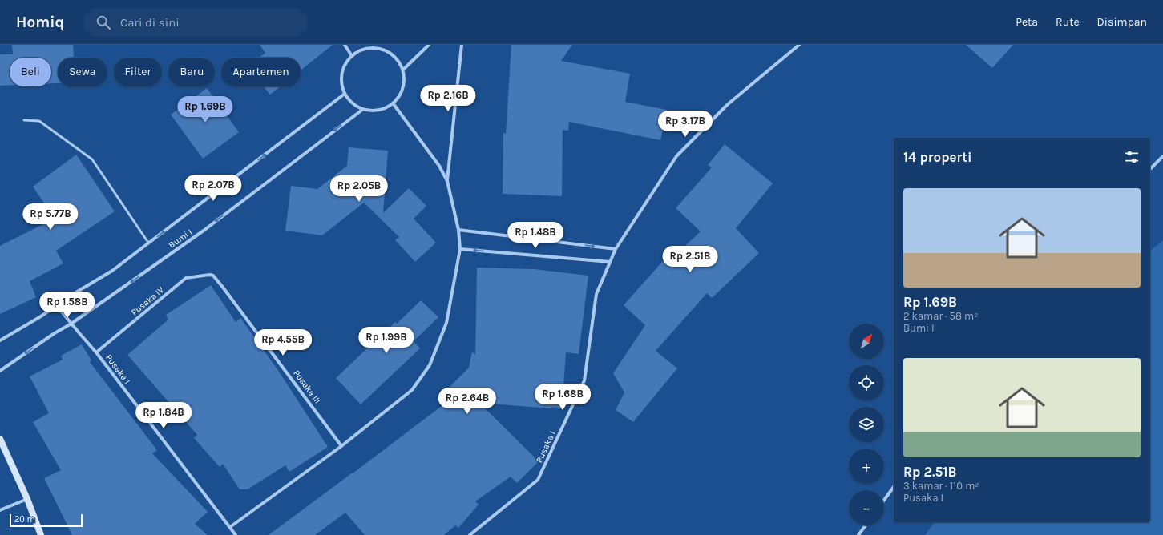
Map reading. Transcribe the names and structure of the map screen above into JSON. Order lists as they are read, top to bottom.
{
  "streets": {
    "street": [
      "Bumi I",
      "Pusaka IV",
      "Pusaka I",
      "Pusaka III"
    ]
  },
  "crossings": [
    ["Bumi I", "Pusaka I"],
    ["Pusaka IV", "Pusaka I"],
    ["Pusaka IV", "Pusaka III"]
  ],
  "scale_bar": "20 m",
  "north": "top right",
  "page": {
    "header": "Homiq",
    "search": "Cari di sini",
    "nav": ["Peta", "Rute", "Disimpan"],
    "chip": [
      "Beli",
      "Sewa",
      "Filter",
      "Baru",
      "Apartemen"
    ],
    "price": [
      "Rp 2.16B",
      "Rp 1.69B",
      "Rp 3.17B",
      "Rp 2.07B",
      "Rp 2.05B",
      "Rp 5.77B",
      "Rp 1.48B",
      "Rp 2.51B",
      "Rp 1.58B",
      "Rp 1.99B",
      "Rp 4.55B",
      "Rp 1.68B",
      "Rp 2.64B",
      "Rp 1.84B"
    ],
    "heading": "14 properti",
    "list": [
      {
        "name": "Rp 1.69B",
        "note": "2 kamar · 58 m² · Bumi I"
      },
      {
        "name": "Rp 2.51B",
        "note": "3 kamar · 110 m² · Pusaka I"
      }
    ],
    "map_buttons": ["+", "−"],
    "scale": "20 m"
  }
}
